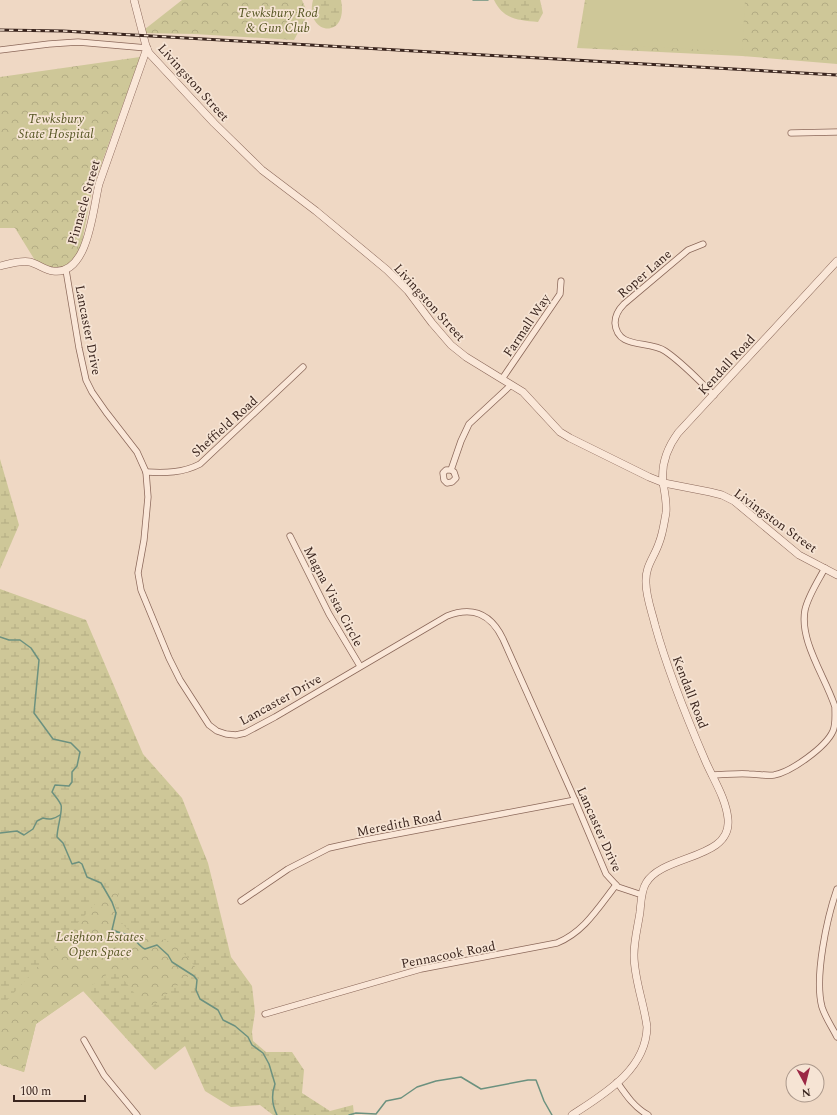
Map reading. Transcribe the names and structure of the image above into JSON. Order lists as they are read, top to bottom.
{
  "streets": {
    "street": [
      "Livingston Street",
      "Pinnacle Street",
      "Roper Lane",
      "Farmall Way",
      "Lancaster Drive",
      "Kendall Road",
      "Sheffield Road",
      "Magna Vista Circle",
      "Meredith Road",
      "Pennacook Road"
    ]
  },
  "crossings": [
    ["Livingston Street", "Pinnacle Street"],
    ["Livingston Street", "Farmall Way"],
    ["Livingston Street", "Kendall Road"],
    ["Pinnacle Street", "Lancaster Drive"],
    ["Roper Lane", "Kendall Road"],
    ["Lancaster Drive", "Kendall Road"],
    ["Lancaster Drive", "Sheffield Road"],
    ["Lancaster Drive", "Magna Vista Circle"],
    ["Lancaster Drive", "Meredith Road"],
    ["Lancaster Drive", "Pennacook Road"]
  ],
  "parks": ["Tewksbury Rod & Gun Club", "Tewksbury State Hospital", "Leighton Estates Open Space"],
  "scale_bar": "100 m",
  "north": "bottom"
}
